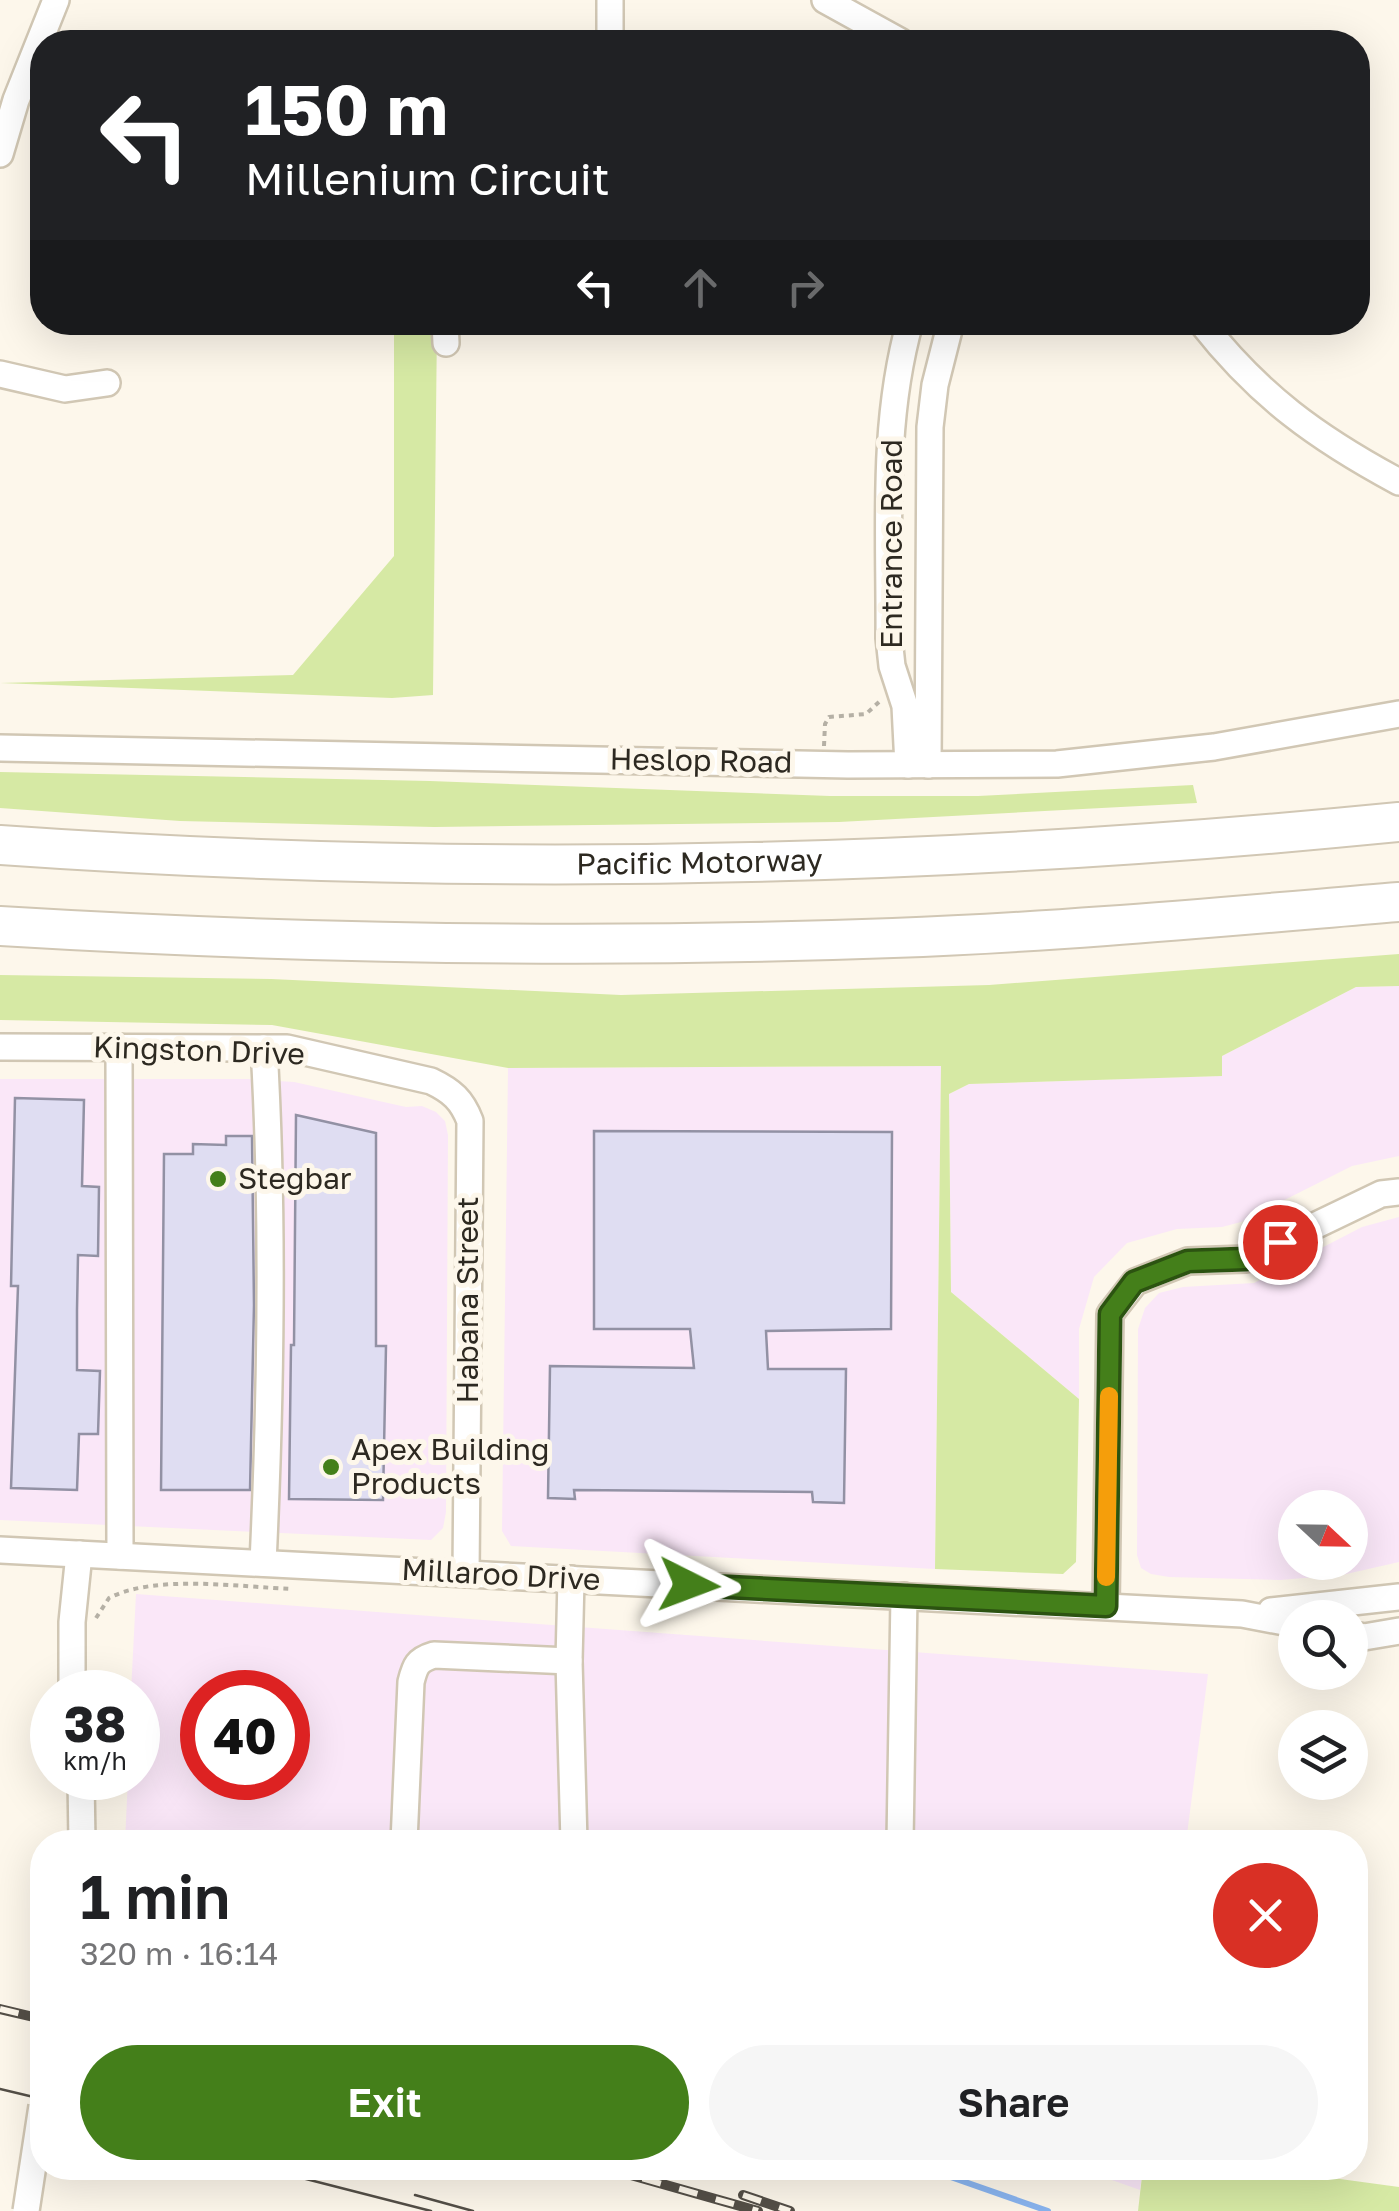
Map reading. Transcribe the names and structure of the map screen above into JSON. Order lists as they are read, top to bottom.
{
  "streets": {
    "highway": ["Pacific Motorway"],
    "street": [
      "Entrance Road",
      "Heslop Road",
      "Kingston Drive",
      "Habana Street",
      "Millaroo Drive"
    ]
  },
  "crossings": [
    ["Entrance Road", "Heslop Road"],
    ["Kingston Drive", "Habana Street"],
    ["Habana Street", "Millaroo Drive"]
  ],
  "places": ["Stegbar", "Apex Building Products"],
  "north": "right",
  "page": {
    "turn": ["150 m", "Millenium Circuit"],
    "speed": "38 km/h",
    "limit": "40",
    "heading": ["1 min", "320 m · 16:14"],
    "buttons": ["Exit", "Share"]
  }
}
